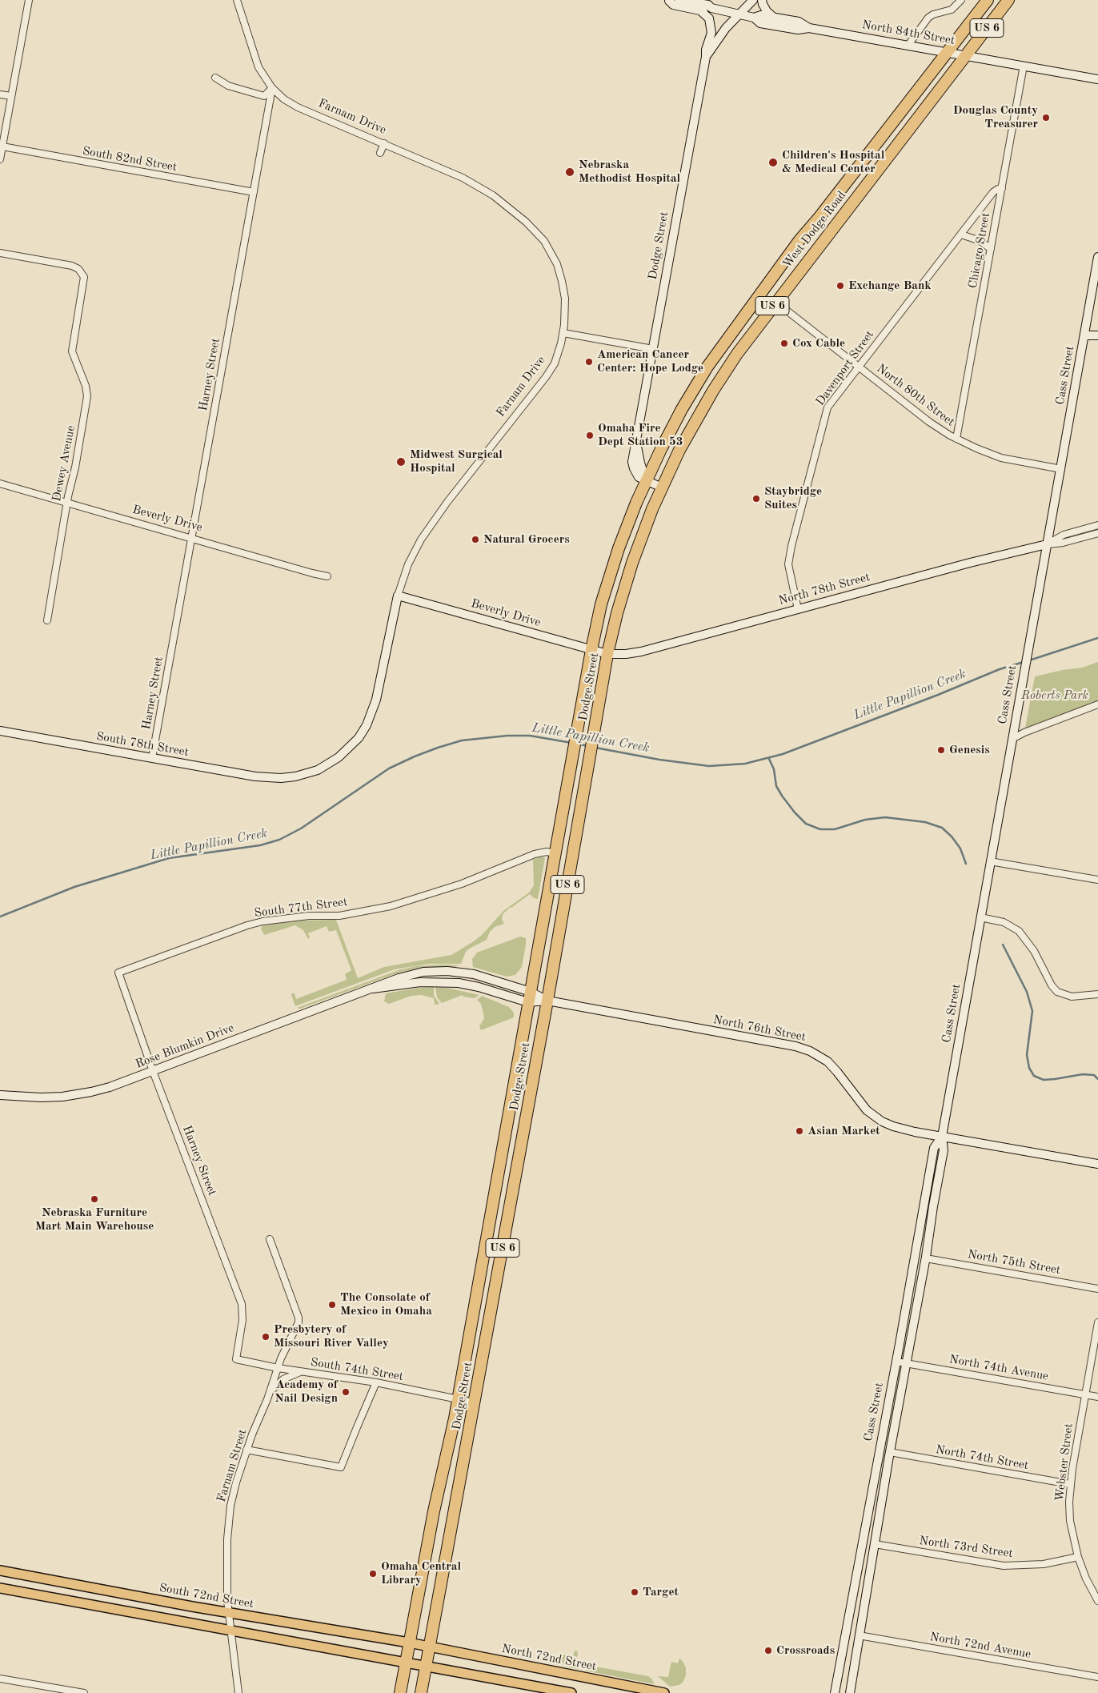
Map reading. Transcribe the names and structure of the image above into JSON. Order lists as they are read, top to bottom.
{
  "streets": {
    "highway": ["US 6", "West Dodge Road", "Dodge Street"],
    "main road": [
      "North 84th Street",
      "Farnam Drive",
      "Cass Street",
      "Beverly Drive",
      "North 78th Street",
      "South 78th Street",
      "North 76th Street",
      "Rose Blumkin Drive",
      "South 72nd Street",
      "North 72nd Street"
    ],
    "street": [
      "South 82nd Street",
      "Chicago Street",
      "Davenport Street",
      "Harney Street",
      "North 80th Street",
      "Dewey Avenue",
      "South 77th Street",
      "North 75th Street",
      "North 74th Avenue",
      "South 74th Street",
      "North 74th Street",
      "Webster Street",
      "Farnam Street",
      "North 73rd Street",
      "North 72nd Avenue"
    ]
  },
  "crossings": [
    ["North 84th Street", "West Dodge Road"],
    ["North 84th Street", "Dodge Street"],
    ["North 84th Street", "Chicago Street"],
    ["Farnam Drive", "Harney Street"],
    ["Farnam Drive", "Beverly Drive"],
    ["Farnam Drive", "South 78th Street"],
    ["South 82nd Street", "Harney Street"],
    ["West Dodge Road", "Dodge Street"],
    ["West Dodge Road", "North 80th Street"],
    ["Dodge Street", "Beverly Drive"],
    ["Dodge Street", "North 78th Street"],
    ["Dodge Street", "South 77th Street"],
    ["Dodge Street", "North 76th Street"],
    ["Dodge Street", "Rose Blumkin Drive"],
    ["Dodge Street", "South 74th Street"],
    ["Dodge Street", "South 72nd Street"],
    ["Dodge Street", "North 72nd Street"],
    ["Chicago Street", "Davenport Street"],
    ["Chicago Street", "North 80th Street"],
    ["Davenport Street", "North 80th Street"],
    ["Davenport Street", "North 78th Street"],
    ["Harney Street", "Beverly Drive"],
    ["Harney Street", "South 78th Street"],
    ["Harney Street", "South 77th Street"],
    ["Harney Street", "Rose Blumkin Drive"],
    ["Harney Street", "South 74th Street"],
    ["Cass Street", "North 80th Street"],
    ["Cass Street", "North 78th Street"],
    ["Cass Street", "North 76th Street"],
    ["Cass Street", "North 75th Street"],
    ["Cass Street", "North 74th Avenue"],
    ["Cass Street", "North 74th Street"],
    ["Cass Street", "North 73rd Street"],
    ["Cass Street", "North 72nd Avenue"],
    ["Dewey Avenue", "Beverly Drive"],
    ["Beverly Drive", "North 78th Street"],
    ["North 76th Street", "Rose Blumkin Drive"],
    ["North 74th Avenue", "Webster Street"],
    ["South 74th Street", "Farnam Street"],
    ["North 74th Street", "Webster Street"],
    ["Webster Street", "North 73rd Street"],
    ["Farnam Street", "South 72nd Street"],
    ["South 72nd Street", "North 72nd Street"]
  ],
  "water": ["Little Papillion Creek"],
  "parks": ["Roberts Park"],
  "places": [
    "Douglas County Treasurer",
    "Children's Hospital & Medical Center",
    "Nebraska Methodist Hospital",
    "Exchange Bank",
    "Cox Cable",
    "American Cancer Center: Hope Lodge",
    "Omaha Fire Dept Station 53",
    "Midwest Surgical Hospital",
    "Staybridge Suites",
    "Natural Grocers",
    "Genesis",
    "Asian Market",
    "Nebraska Furniture Mart Main Warehouse",
    "The Consolate of Mexico in Omaha",
    "Presbytery of Missouri River Valley",
    "Academy of Nail Design",
    "Omaha Central Library",
    "Target",
    "Crossroads"
  ]
}
